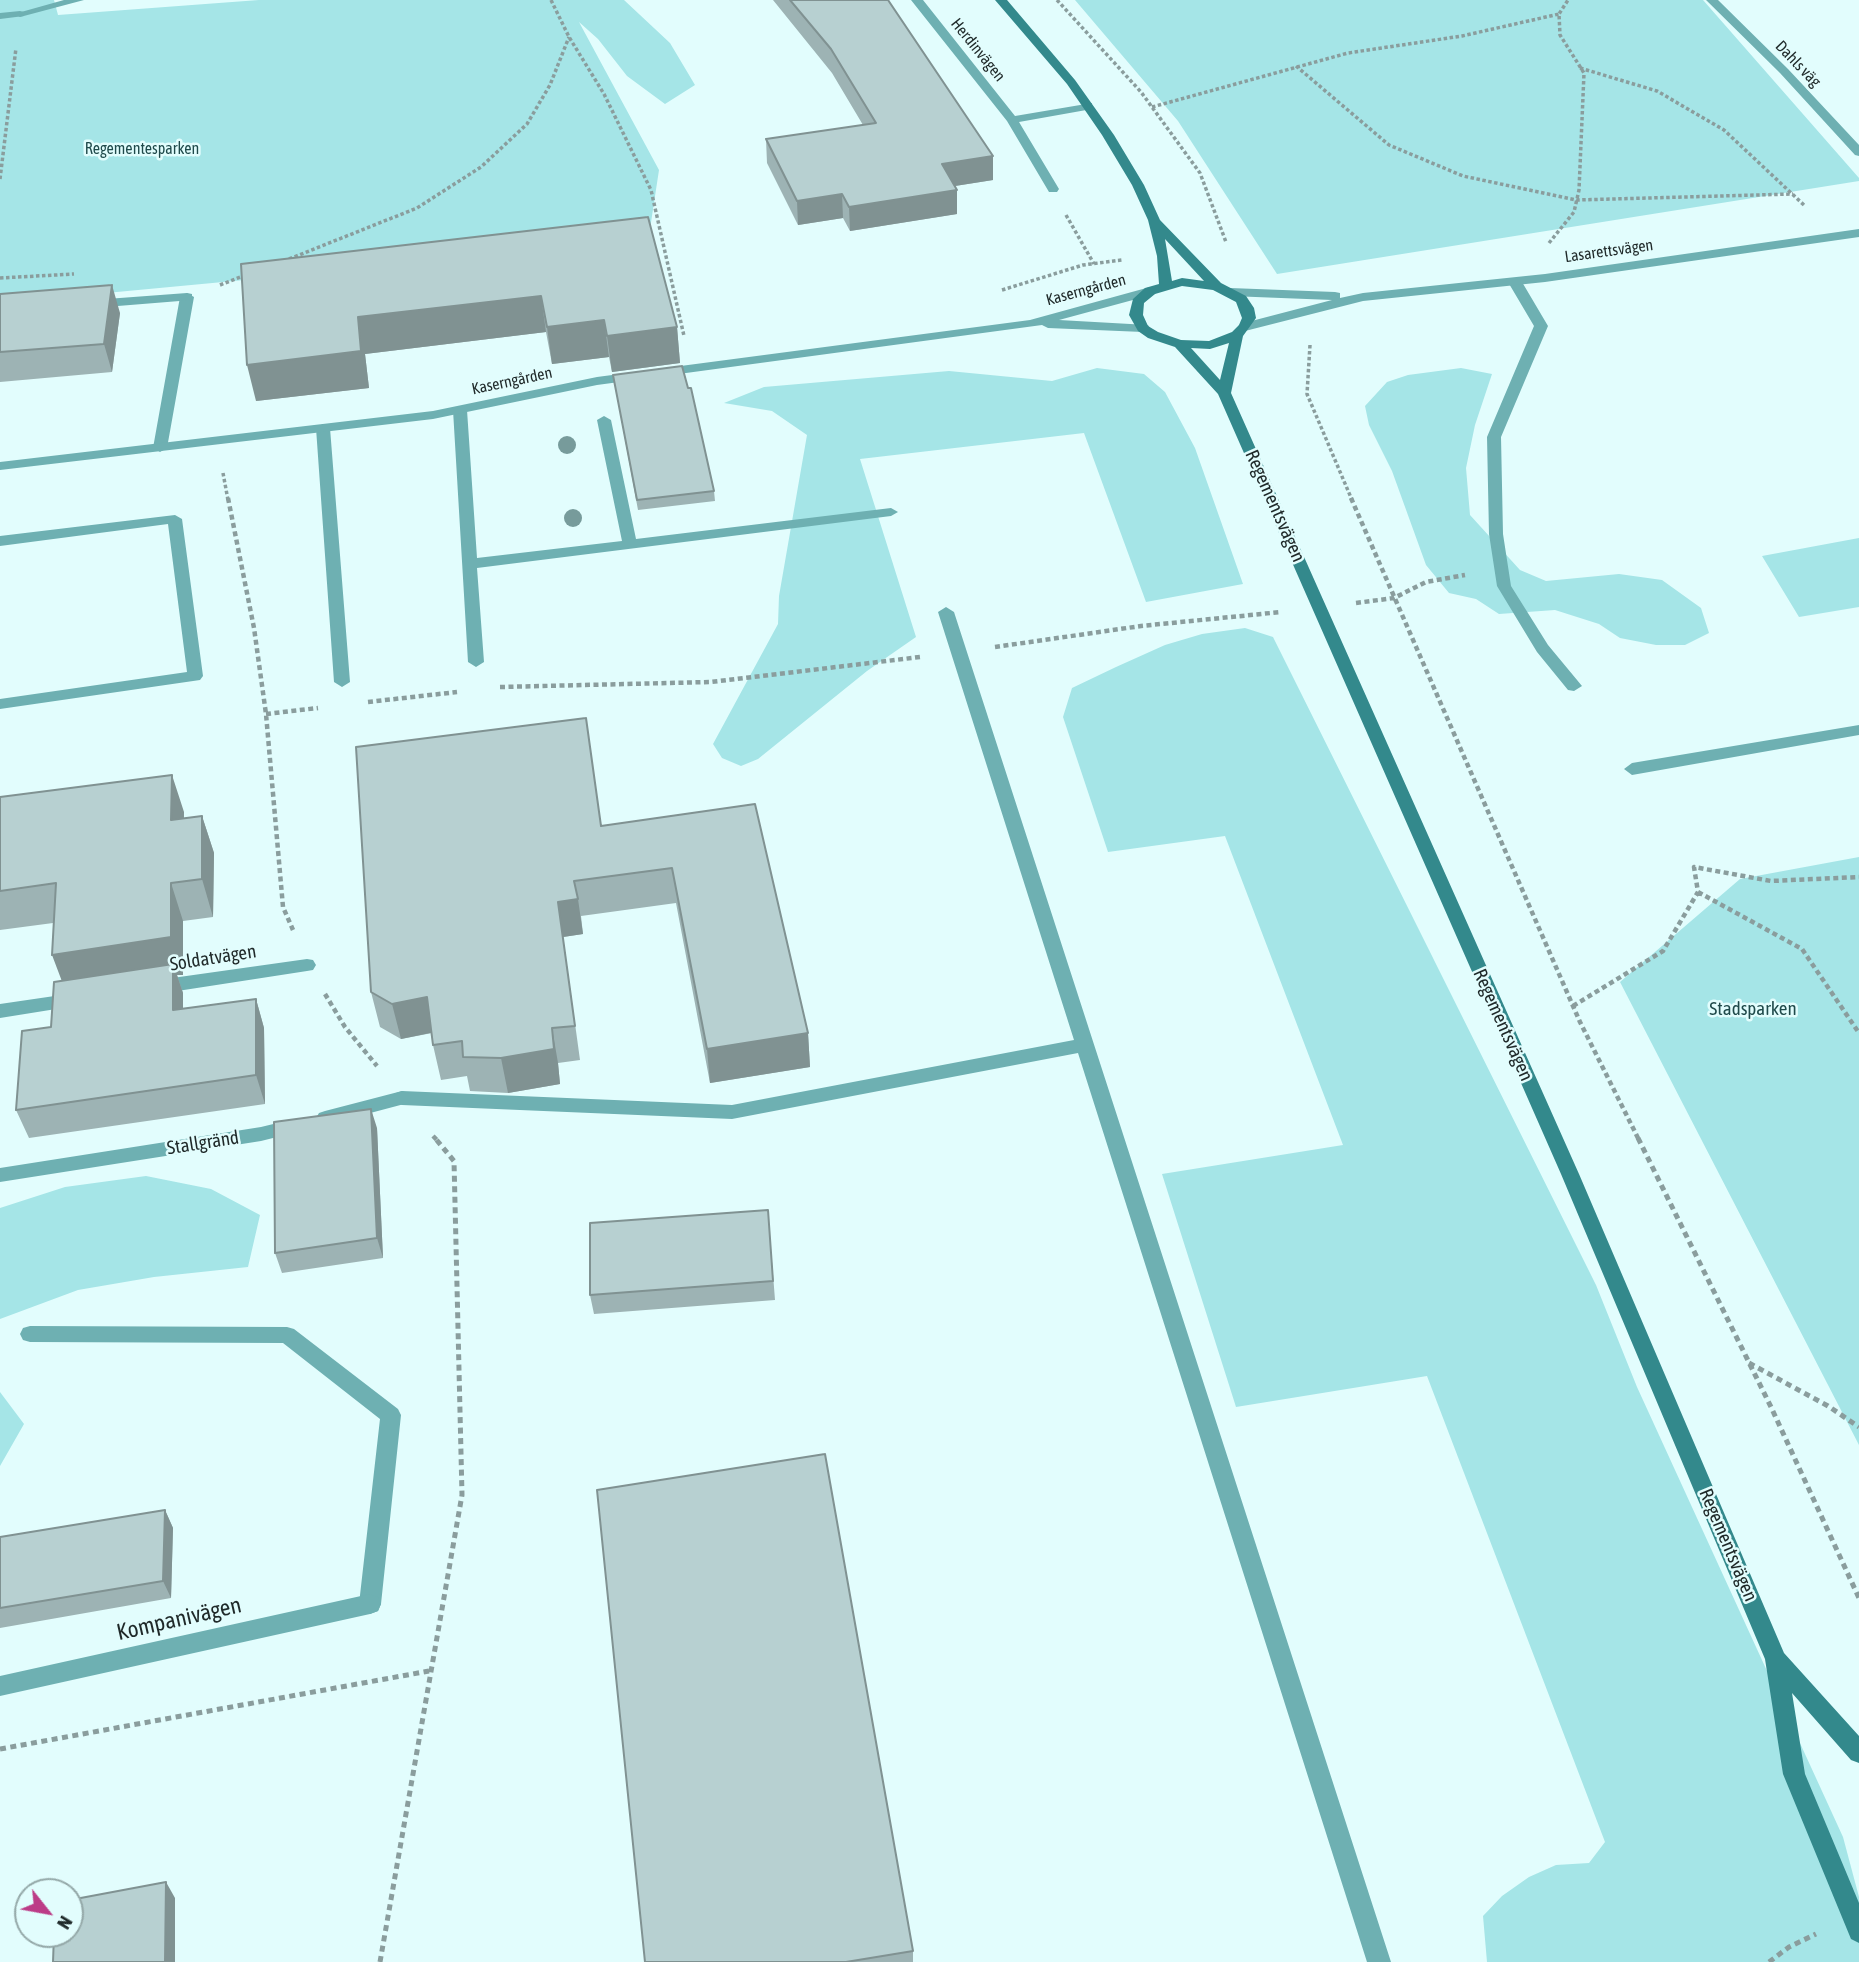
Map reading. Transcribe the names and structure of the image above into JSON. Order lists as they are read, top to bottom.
{
  "streets": {
    "main road": ["Regementsvägen"],
    "street": [
      "Herdinvägen",
      "Dahls väg",
      "Lasarettsvägen",
      "Kaserngården",
      "Soldatvägen",
      "Stallgränd",
      "Kompanivägen"
    ]
  },
  "crossings": [
    ["Lasarettsvägen", "Kaserngården"],
    ["Lasarettsvägen", "Regementsvägen"],
    ["Kaserngården", "Regementsvägen"]
  ],
  "parks": ["Regementesparken", "Stadsparken"],
  "north": "bottom right"
}
